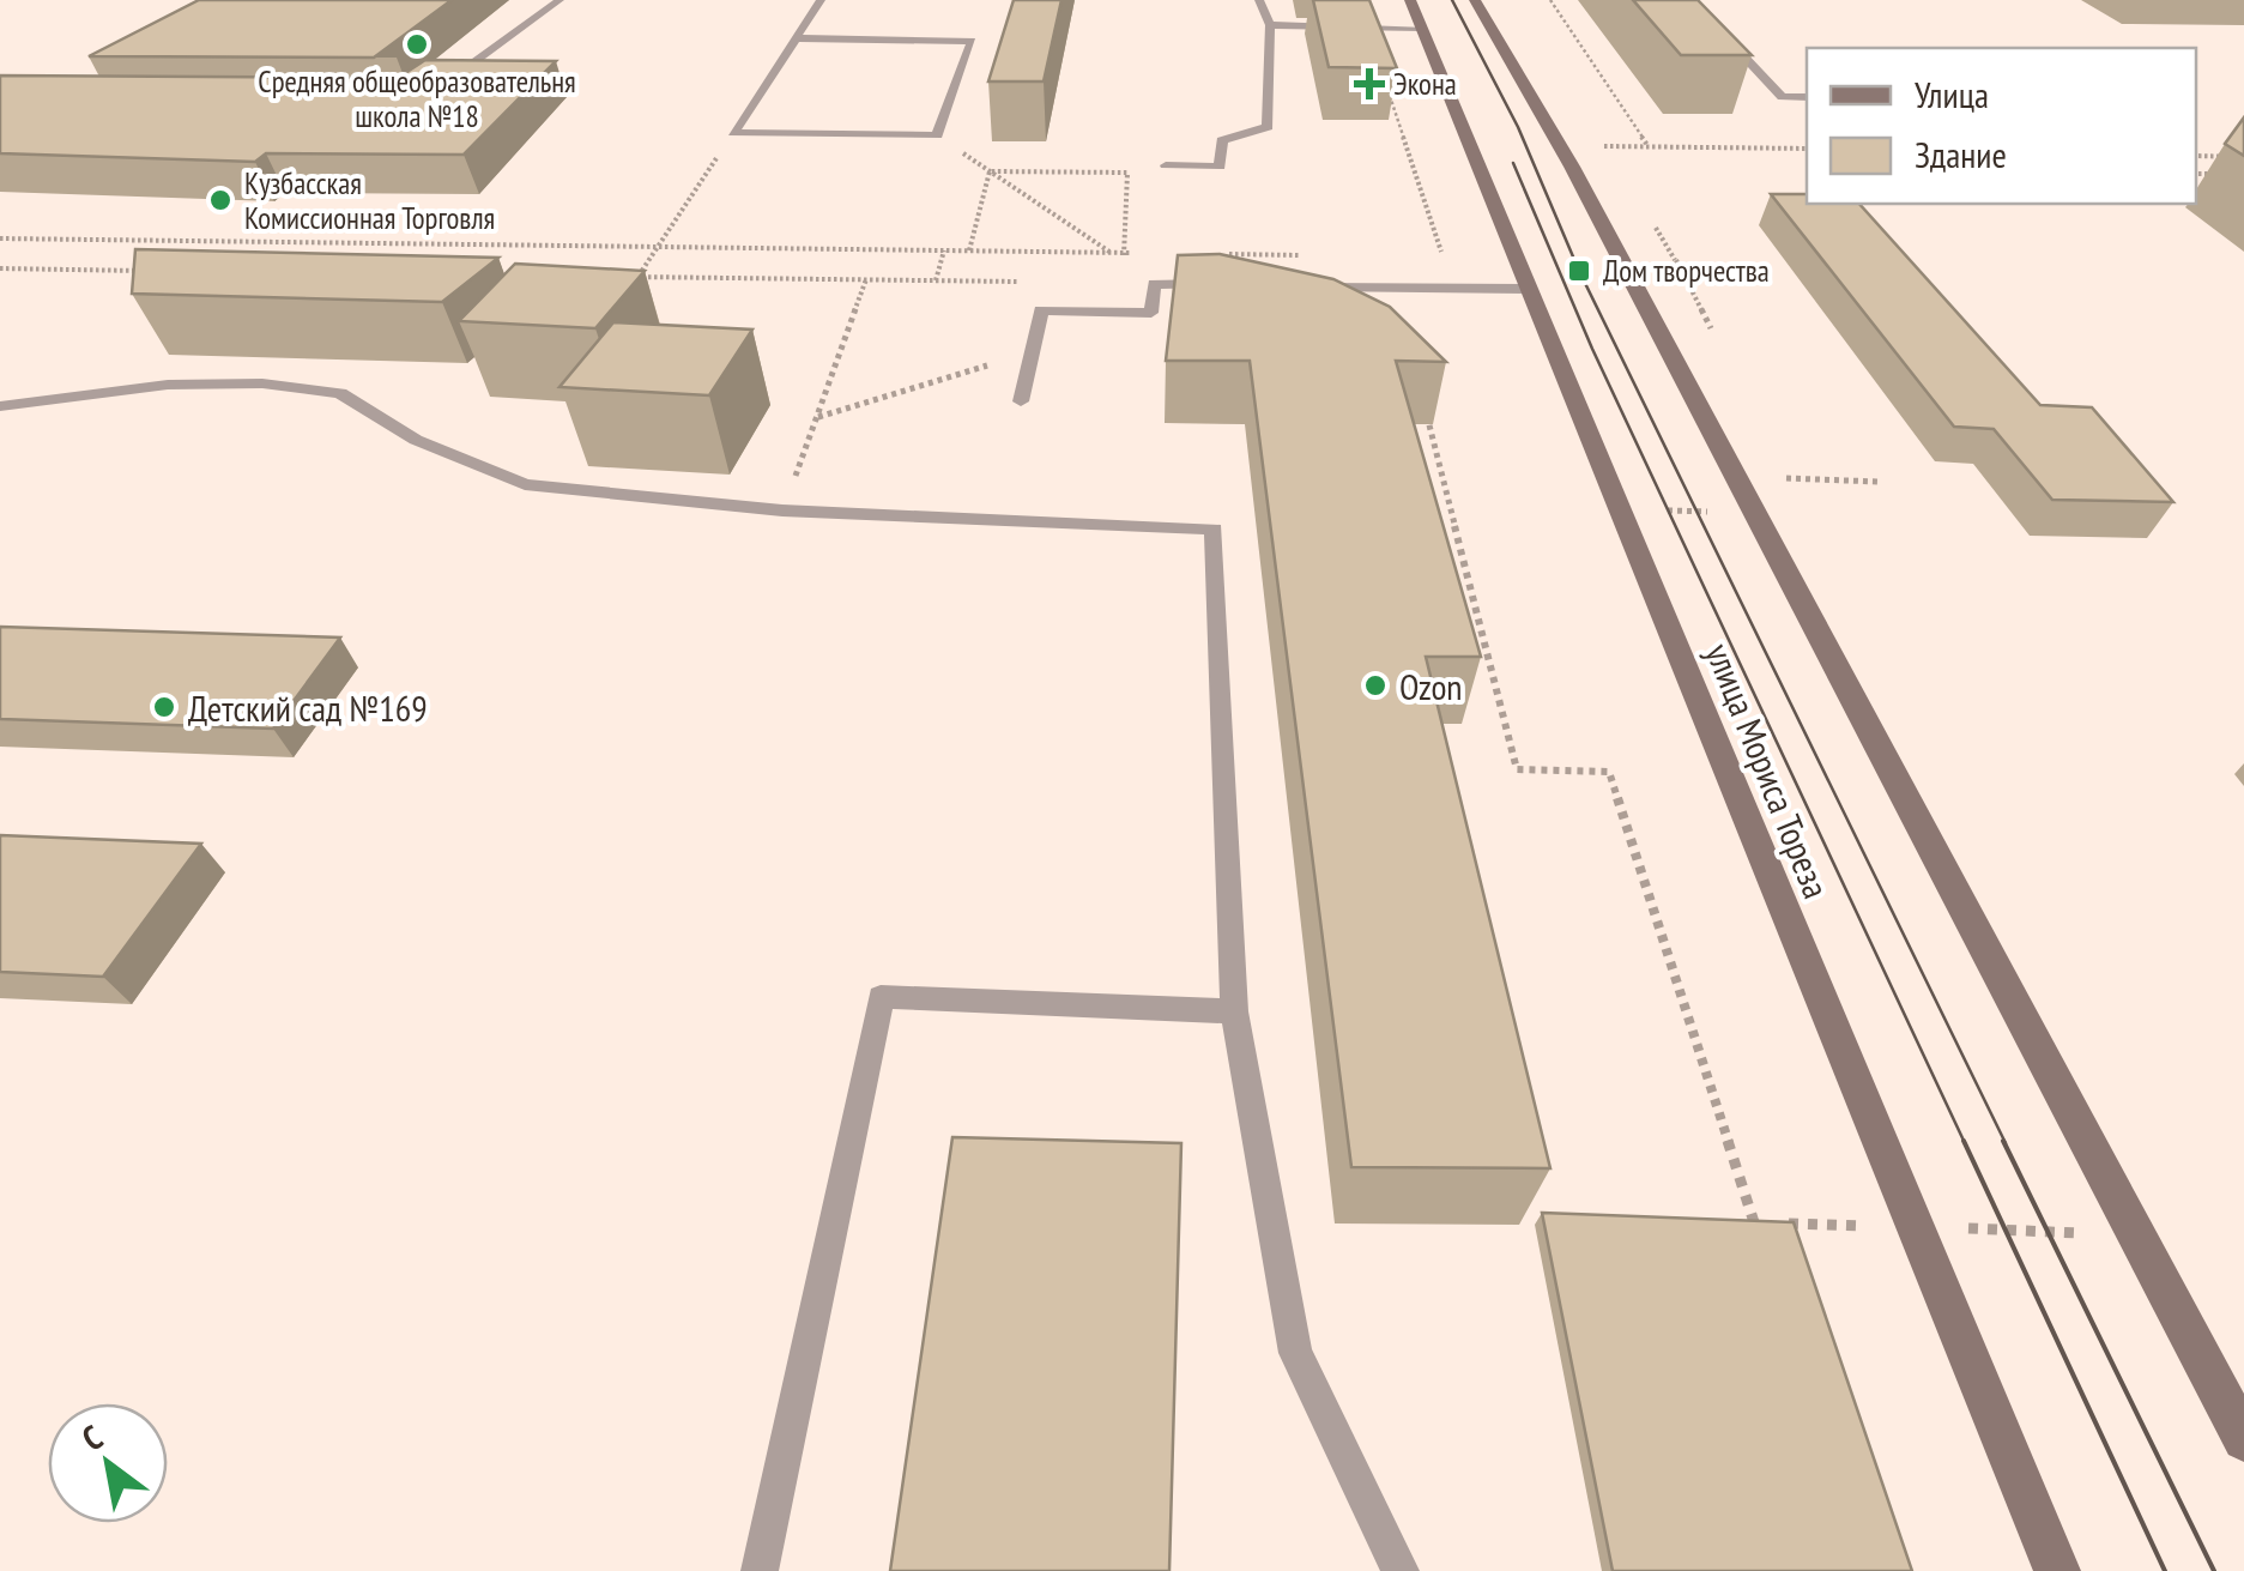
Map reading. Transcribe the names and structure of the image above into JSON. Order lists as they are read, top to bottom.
{
  "streets": {
    "street": ["улица Мориса Тореза"]
  },
  "places": {
    "other": [
      "Средняя общеобразовательня школа №18",
      "Кузбасская Комиссионная Торговля",
      "Ozon",
      "Детский сад №169"
    ],
    "health": ["Экона"],
    "transit": ["Дом творчества"]
  },
  "legend": ["Улица", "Здание"],
  "north": "top left"
}
